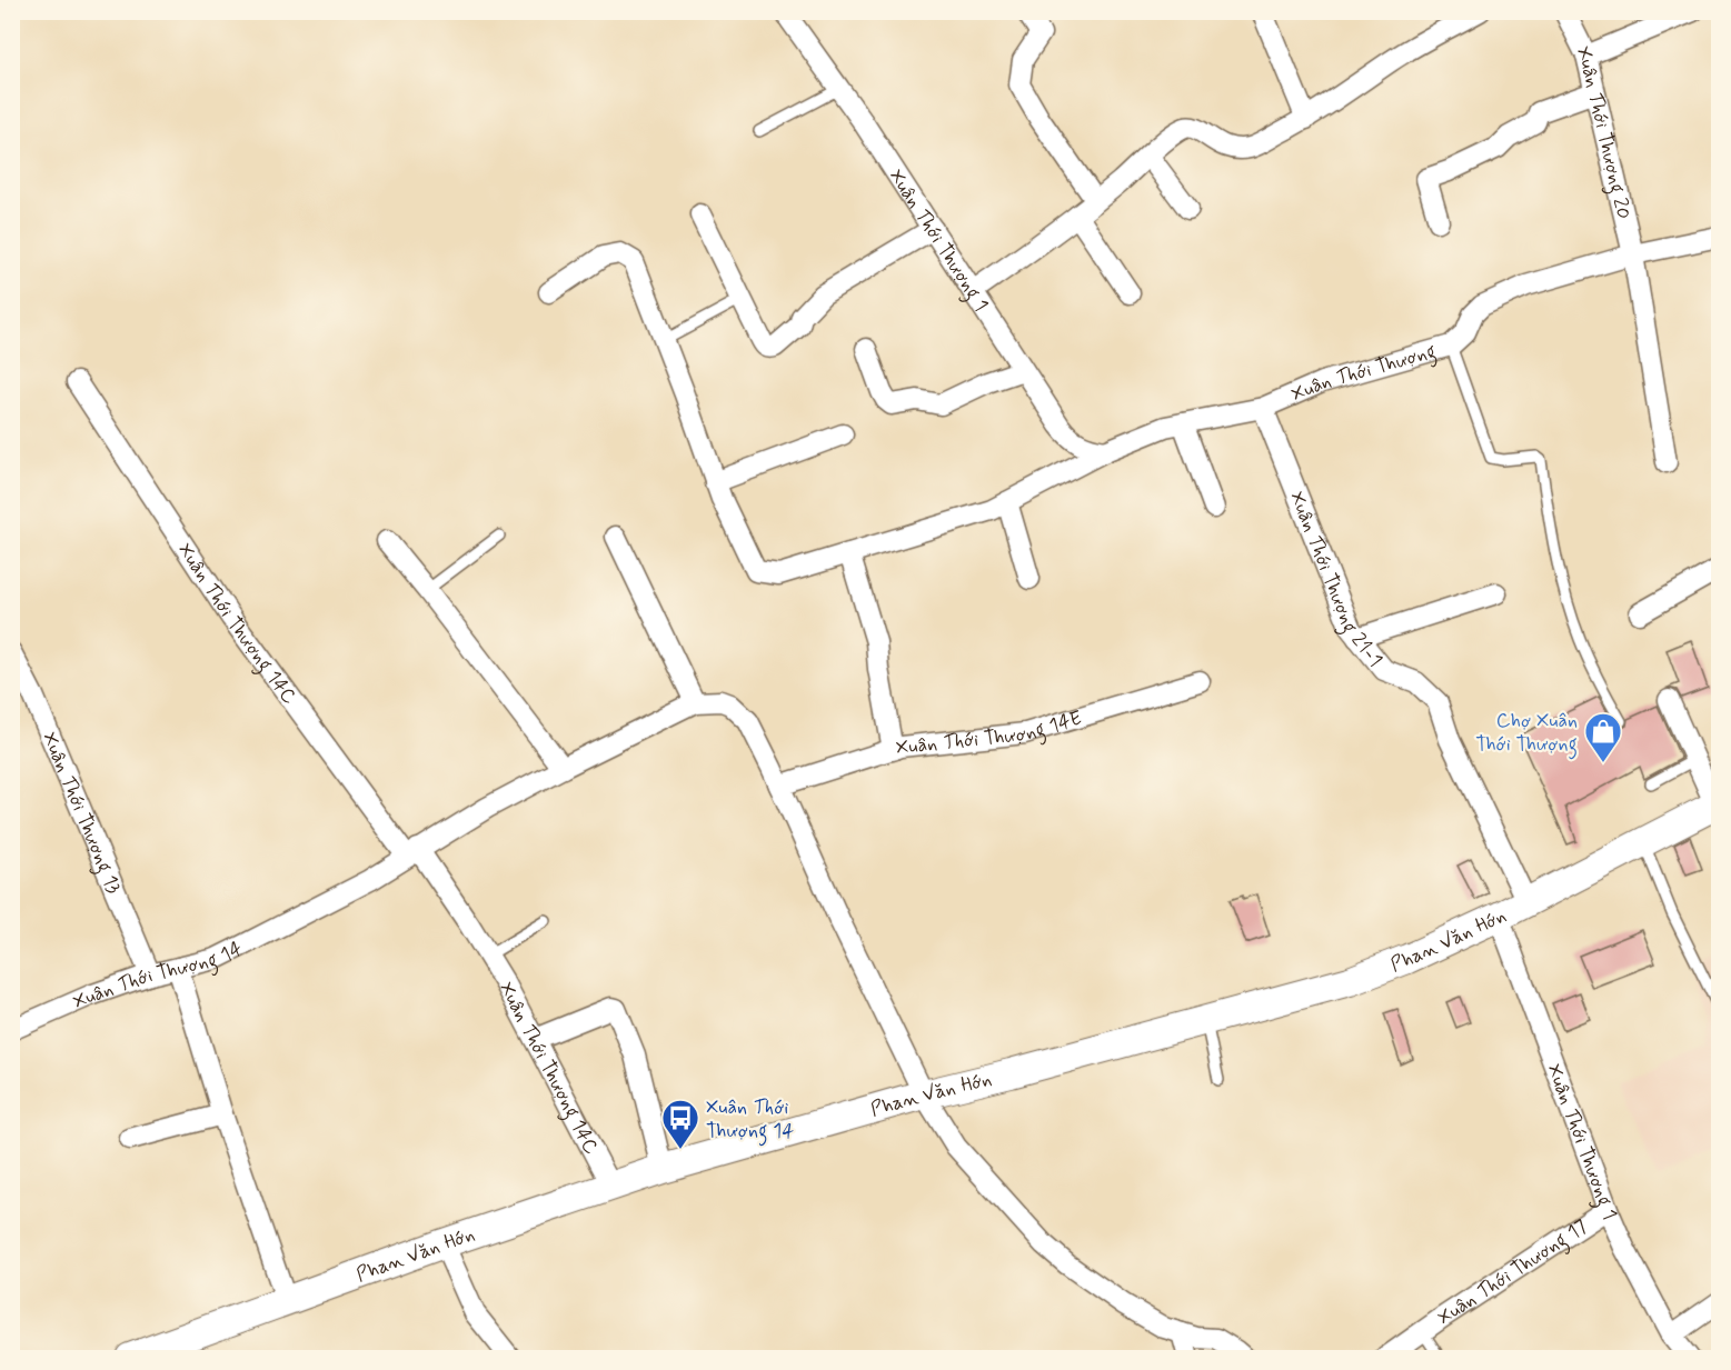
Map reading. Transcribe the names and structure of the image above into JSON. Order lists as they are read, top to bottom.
{
  "streets": {
    "main road": ["Phan Văn Hớn"],
    "street": [
      "Xuân Thới Thượng 20",
      "Xuân Thới Thượng 1",
      "Xuân Thới Thượng",
      "Xuân Thới Thượng 21-1",
      "Xuân Thới Thượng 14C",
      "Xuân Thới Thượng 14E",
      "Xuân Thới Thượng 13",
      "Xuân Thới Thượng 14",
      "Xuân Thới Thượng 17"
    ]
  },
  "crossings": [
    ["Xuân Thới Thượng 20", "Xuân Thới Thượng"],
    ["Xuân Thới Thượng 1", "Xuân Thới Thượng"],
    ["Xuân Thới Thượng 1", "Phan Văn Hớn"],
    ["Xuân Thới Thượng 1", "Xuân Thới Thượng 17"],
    ["Xuân Thới Thượng", "Xuân Thới Thượng 21-1"],
    ["Xuân Thới Thượng 21-1", "Phan Văn Hớn"],
    ["Xuân Thới Thượng 14C", "Phan Văn Hớn"],
    ["Xuân Thới Thượng 14C", "Xuân Thới Thượng 14"],
    ["Xuân Thới Thượng 14E", "Xuân Thới Thượng 14"],
    ["Xuân Thới Thượng 13", "Xuân Thới Thượng 14"],
    ["Phan Văn Hớn", "Xuân Thới Thượng 14"]
  ],
  "places": {
    "shop": ["Chợ Xuân Thới Thượng"],
    "bus stop": ["Xuân Thới Thượng 14"]
  }
}
